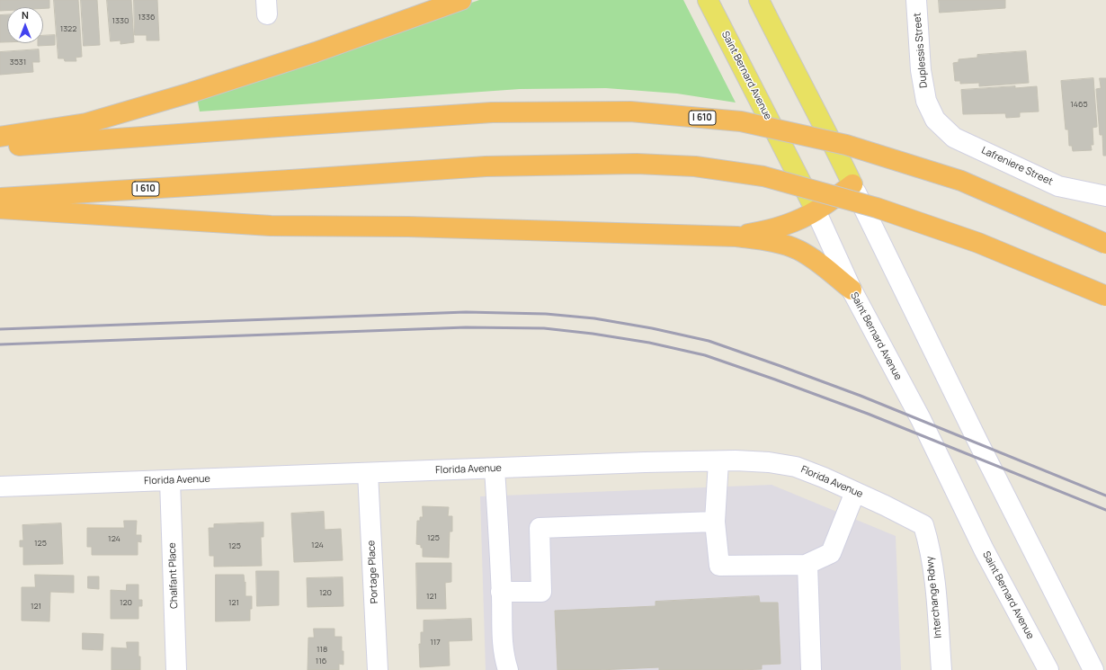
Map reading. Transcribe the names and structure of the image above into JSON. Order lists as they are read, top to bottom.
{
  "streets": {
    "highway": ["I 610"],
    "main road": ["Saint Bernard Avenue"],
    "street": [
      "Duplessis Street",
      "Lafreniere Street",
      "Florida Avenue",
      "Portage Place",
      "Chalfant Place",
      "Interchange Rdwy"
    ]
  },
  "crossings": [
    ["Duplessis Street", "Lafreniere Street"],
    ["Florida Avenue", "Portage Place"],
    ["Florida Avenue", "Chalfant Place"],
    ["Florida Avenue", "Interchange Rdwy"]
  ],
  "house_numbers": [
    "1336",
    "1330",
    "1322",
    "3531",
    "1465",
    "125",
    "124",
    "125",
    "124",
    "125",
    "120",
    "121",
    "120",
    "121",
    "121",
    "117",
    "118",
    "116"
  ],
  "north": "top"
}
